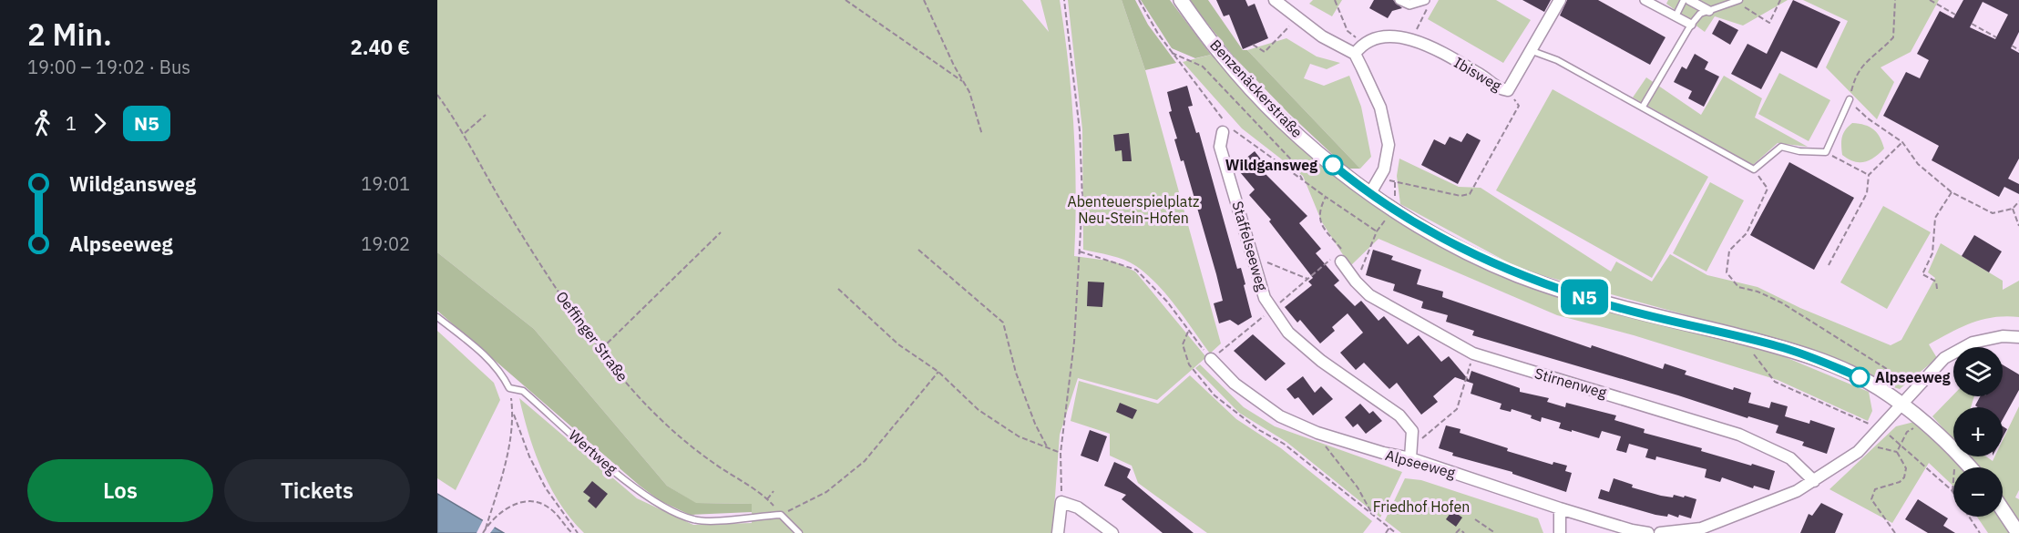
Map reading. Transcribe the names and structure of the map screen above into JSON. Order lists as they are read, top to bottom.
{
  "streets": {
    "street": [
      "Ibisweg",
      "Benzenäckerstraße",
      "Staffelseeweg",
      "Stirnenweg",
      "Alpseeweg"
    ],
    "lane": ["Wertweg"],
    "path": ["Oeffinger Straße"]
  },
  "crossings": [
    ["Staffelseeweg", "Alpseeweg"],
    ["Oeffinger Straße", "Wertweg"]
  ],
  "parks": ["Abenteuerspielplatz Neu-Stein-Hofen", "Friedhof Hofen"],
  "places": ["Wildgansweg", "Alpseeweg"],
  "lines": ["bus line N5"],
  "page": {
    "heading": ["2 Min.", "19:00 – 19:02 · Bus", "2.40 €"],
    "on_map": "N5",
    "legs": ["1", "N5"],
    "list": [
      {
        "name": "Wildgansweg",
        "value": "19:01"
      },
      {
        "name": "Alpseeweg",
        "value": "19:02"
      }
    ],
    "map_buttons": ["+", "−"],
    "buttons": ["Los", "Tickets"]
  }
}
